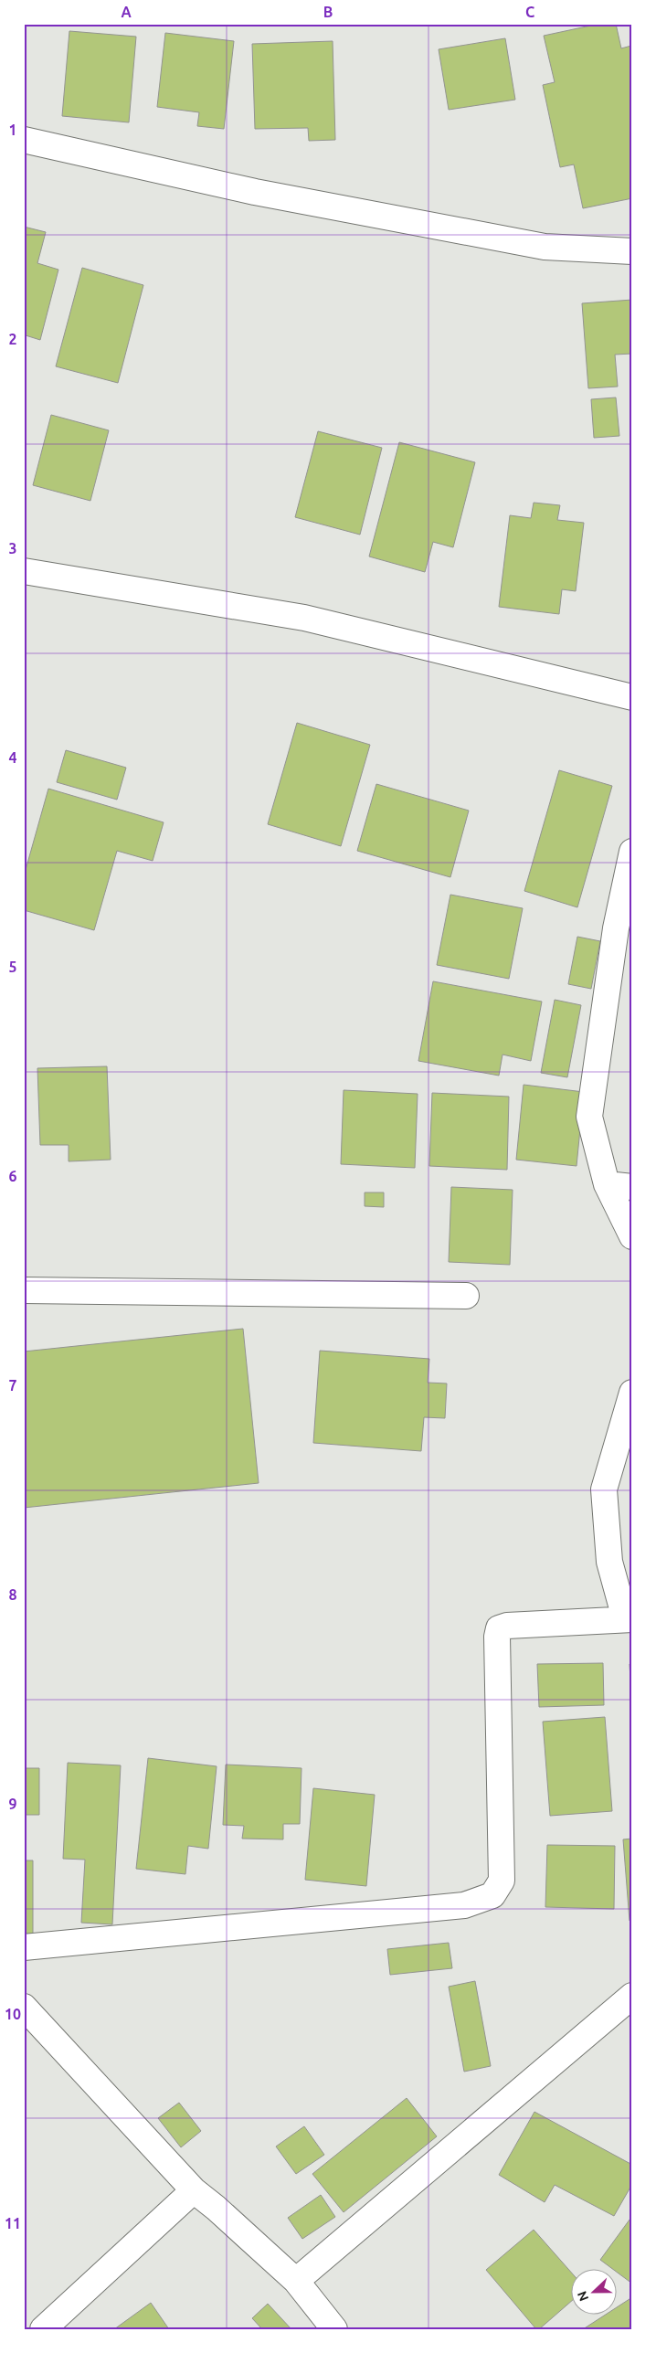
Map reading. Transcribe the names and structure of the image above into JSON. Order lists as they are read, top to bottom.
{
  "north": "left",
  "grid": {
    "columns": ["A", "B", "C"],
    "rows": [
      "1",
      "2",
      "3",
      "4",
      "5",
      "6",
      "7",
      "8",
      "9",
      "10",
      "11"
    ]
  }
}
